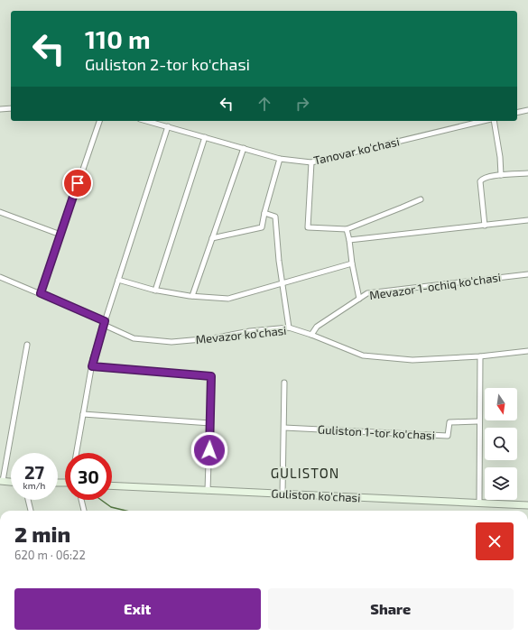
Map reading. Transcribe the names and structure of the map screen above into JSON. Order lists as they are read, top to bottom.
{
  "streets": {
    "main road": ["Guliston ko'chasi"],
    "street": [
      "Tanovar ko'chasi",
      "Mevazor 1-ochiq ko'chasi",
      "Mevazor ko'chasi",
      "Guliston 1-tor ko'chasi"
    ]
  },
  "crossings": [
    ["Mevazor 1-ochiq ko'chasi", "Mevazor ko'chasi"]
  ],
  "districts": ["GULISTON"],
  "north": "bottom",
  "page": {
    "turn": ["110 m", "Guliston 2-tor ko'chasi"],
    "speed": "27 km/h",
    "limit": "30",
    "heading": ["2 min", "620 m · 06:22"],
    "buttons": ["Exit", "Share"]
  }
}
